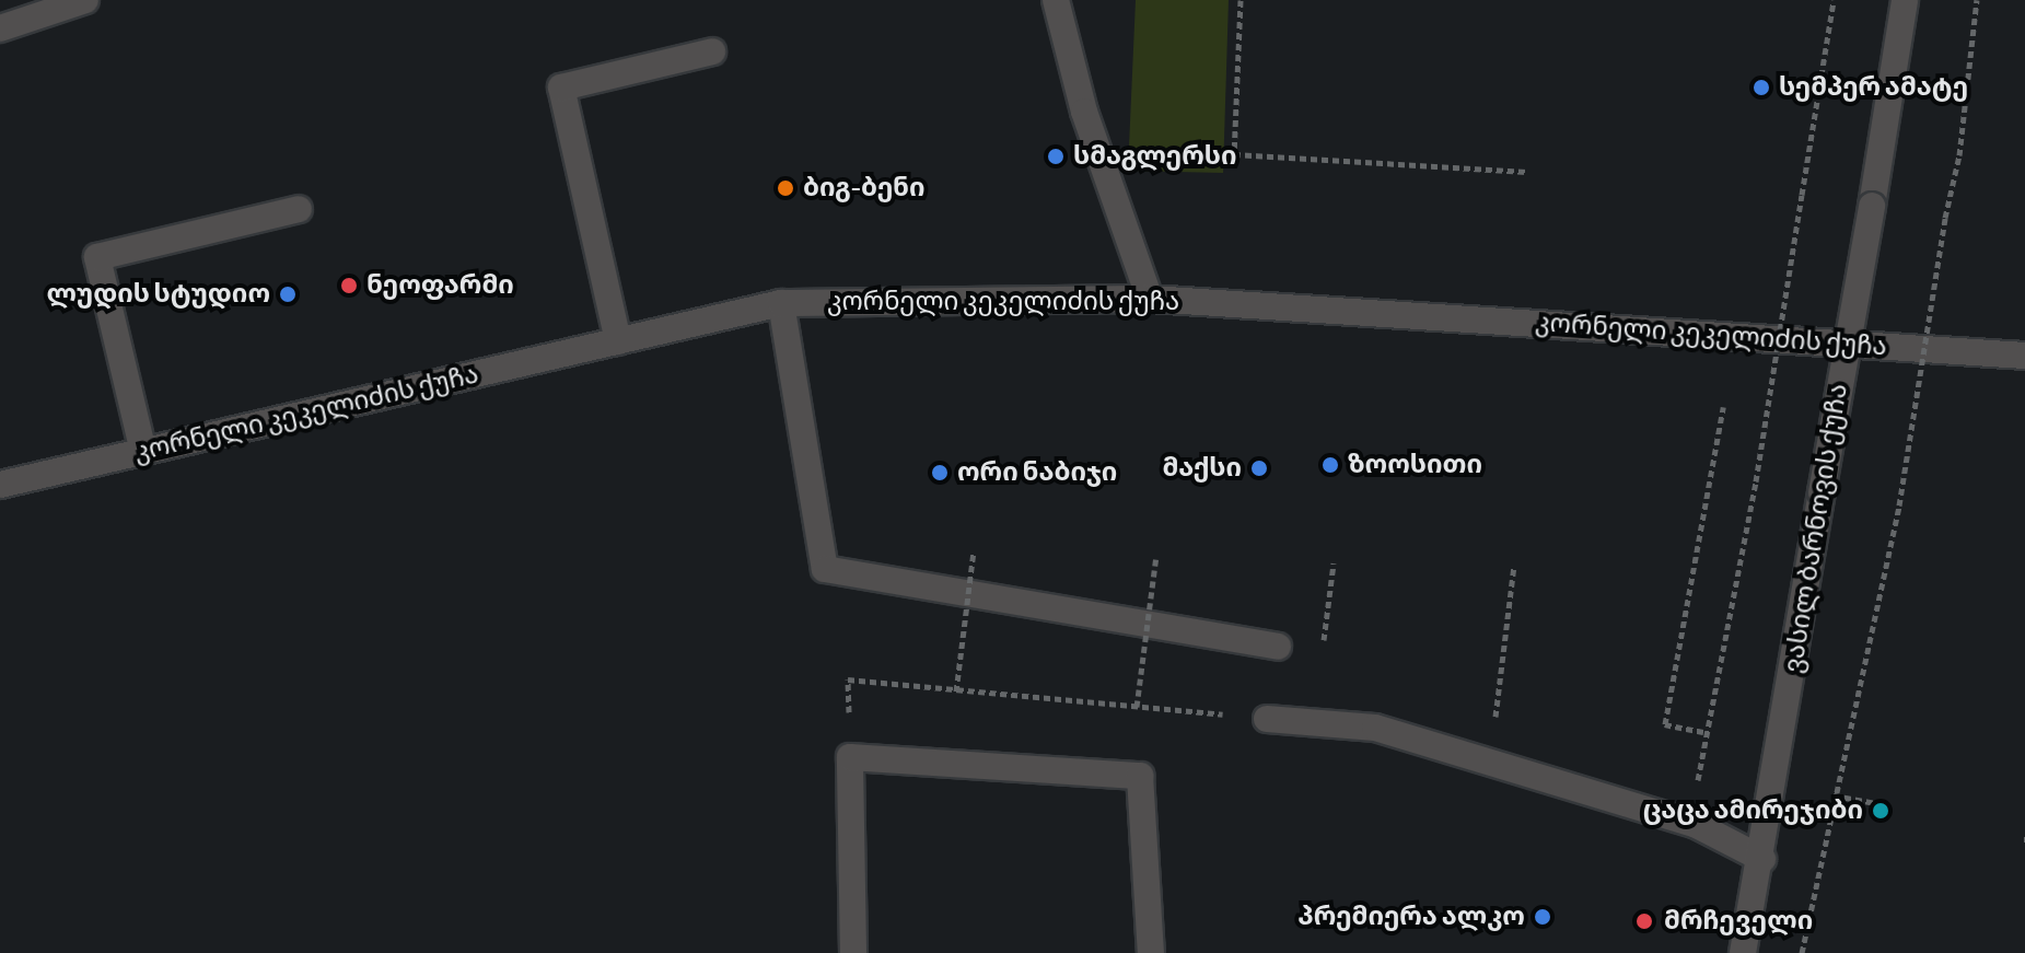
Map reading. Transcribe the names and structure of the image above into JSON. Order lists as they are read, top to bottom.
{
  "streets": {
    "street": ["კორნელი კეკელიძის ქუჩა", "ვასილ ბარნოვის ქუჩა"]
  },
  "places": [
    "სემპერ ამატე",
    "სმაგლერსი",
    "ბიგ-ბენი",
    "ნეოფარმი",
    "ლუდის სტუდიო",
    "ზოოსითი",
    "მაქსი",
    "ორი ნაბიჯი",
    "ცაცა ამირეჯიბი",
    "პრემიერა ალკო",
    "მრჩეველი"
  ]
}
